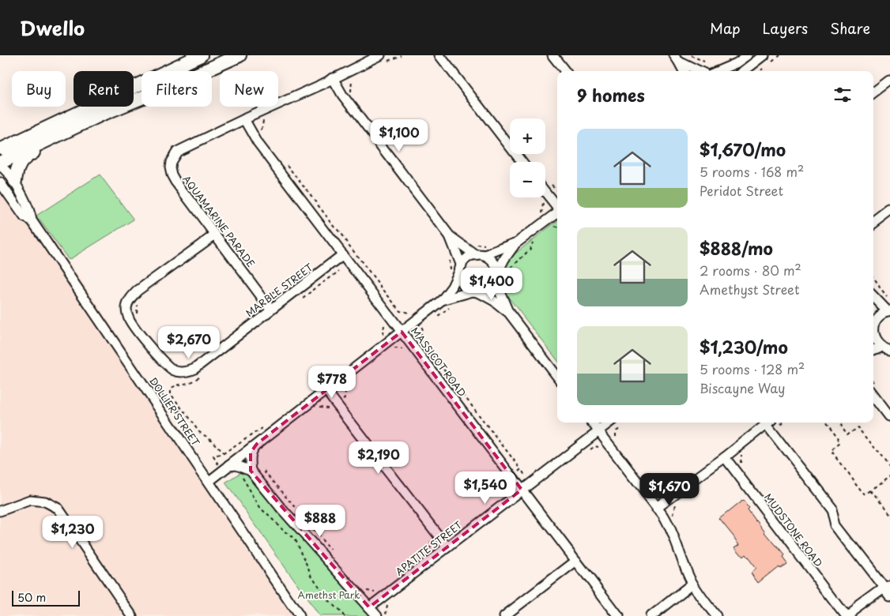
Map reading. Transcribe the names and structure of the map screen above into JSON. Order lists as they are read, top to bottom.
{
  "streets": {
    "street": [
      "AQUAMARINE PARADE",
      "MARBLE STREET",
      "MASSICOT ROAD",
      "DOLLIER STREET",
      "MUDSTONE ROAD",
      "APATITE STREET"
    ]
  },
  "crossings": [
    ["AQUAMARINE PARADE", "MARBLE STREET"],
    ["AQUAMARINE PARADE", "MASSICOT ROAD"],
    ["MARBLE STREET", "MASSICOT ROAD"],
    ["MASSICOT ROAD", "APATITE STREET"]
  ],
  "parks": ["Amethst Park"],
  "scale_bar": "50 m",
  "page": {
    "header": "Dwello",
    "nav": ["Map", "Layers", "Share"],
    "chip": [
      "Buy",
      "Rent",
      "Filters",
      "New"
    ],
    "heading": "9 homes",
    "map_buttons": ["+", "−"],
    "list": [
      {
        "name": "$1,670/mo",
        "note": "5 rooms · 168 m² · Peridot Street"
      },
      {
        "name": "$888/mo",
        "note": "2 rooms · 80 m² · Amethyst Street"
      },
      {
        "name": "$1,230/mo",
        "note": "5 rooms · 128 m² · Biscayne Way"
      }
    ],
    "price": [
      "$1,100",
      "$1,400",
      "$2,670",
      "$778",
      "$2,190",
      "$1,540",
      "$1,670",
      "$888",
      "$1,230"
    ],
    "scale": "50 m"
  }
}
